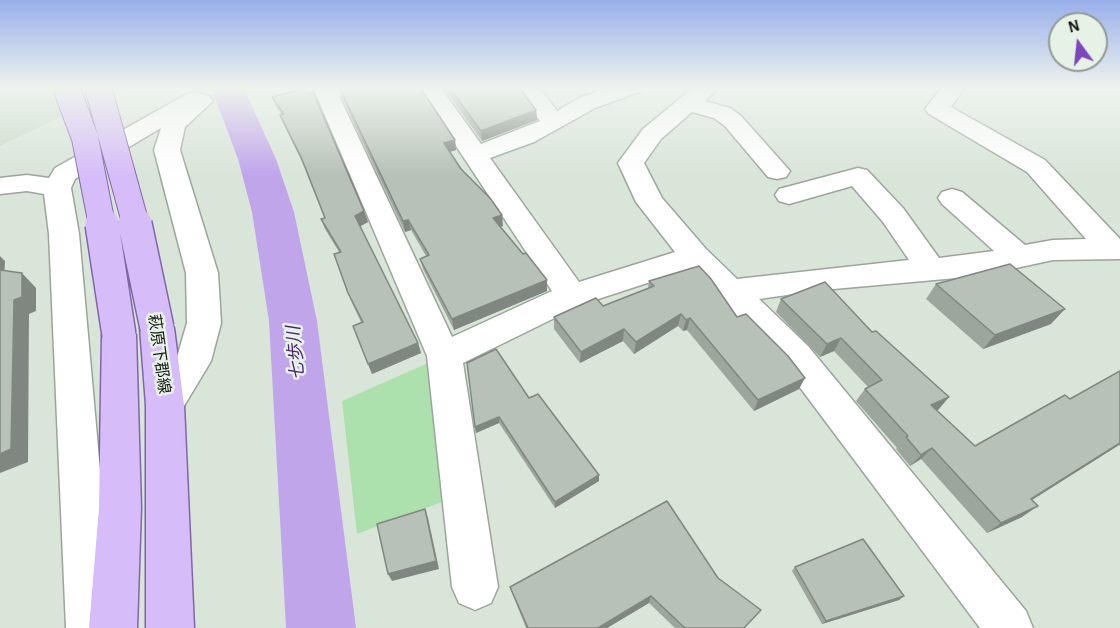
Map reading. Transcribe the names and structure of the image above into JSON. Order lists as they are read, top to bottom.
{
  "streets": {
    "main road": ["萩原下郡線"]
  },
  "water": ["七歩川"],
  "north": "top"
}
